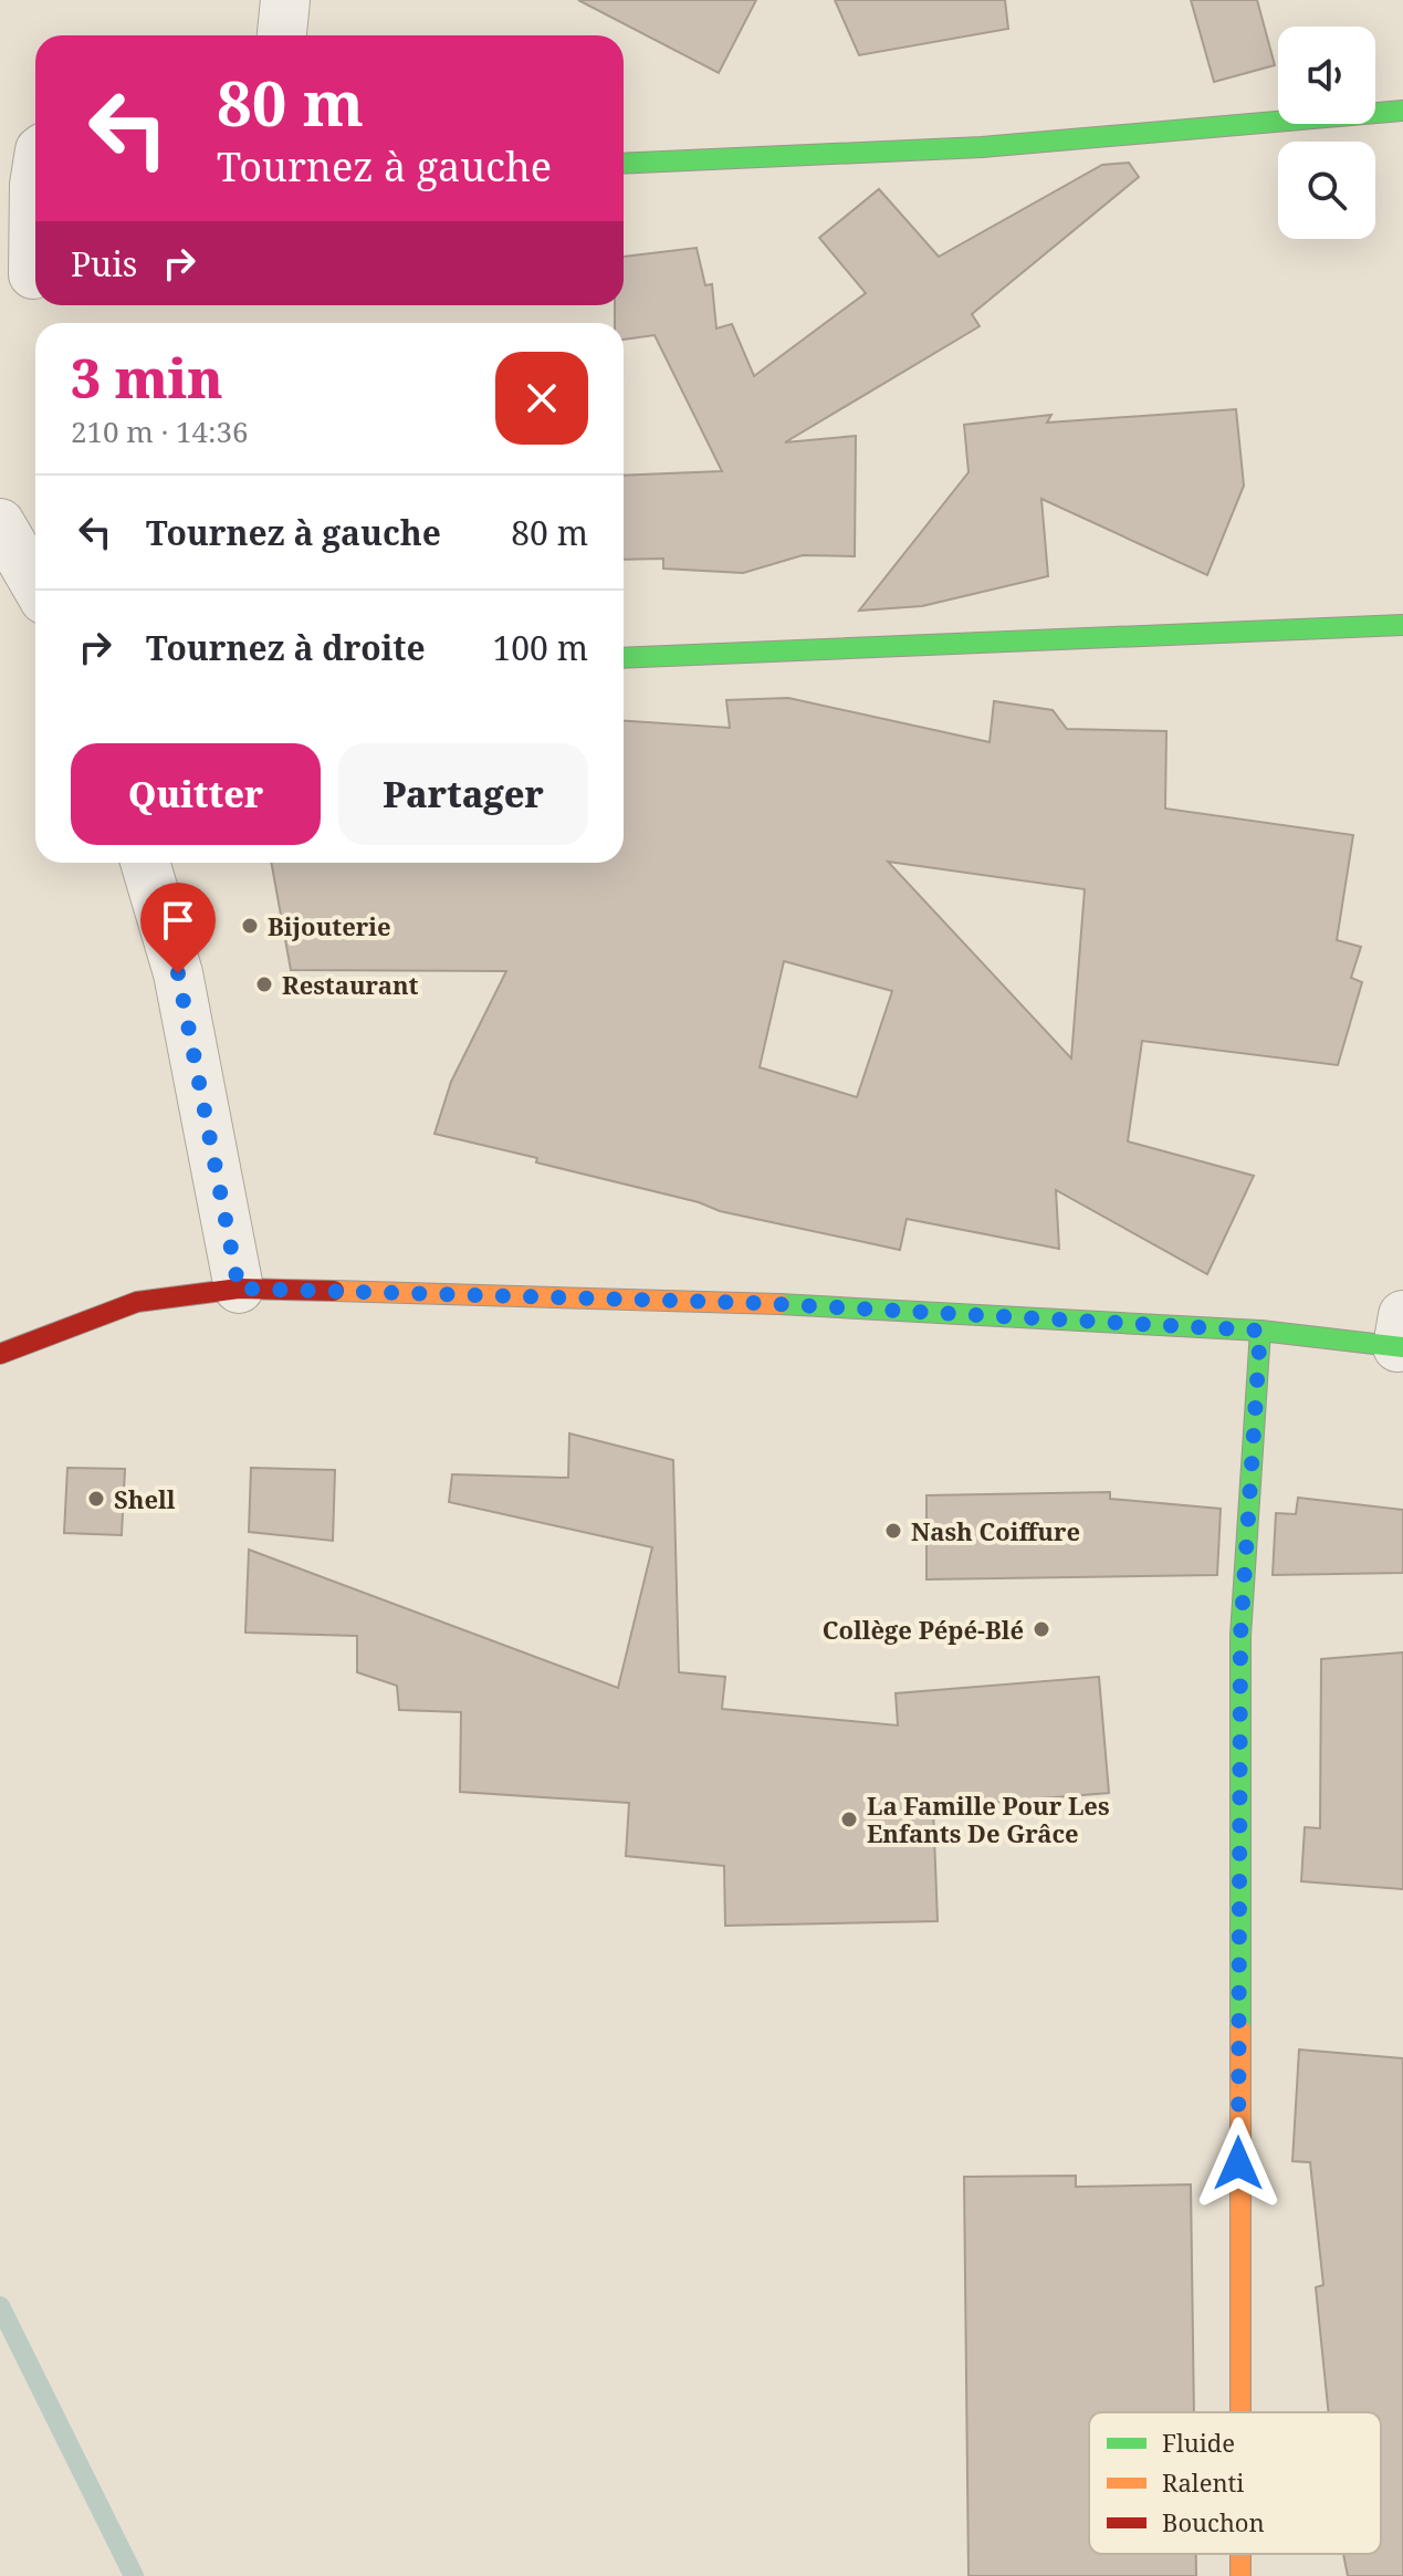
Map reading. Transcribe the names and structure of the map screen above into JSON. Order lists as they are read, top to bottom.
{
  "places": [
    "Bijouterie",
    "Restaurant",
    "Shell",
    "Nash Coiffure",
    "Collège Pépé-Blé",
    "La Famille Pour Les Enfants De Grâce"
  ],
  "legend": ["Fluide", "Ralenti", "Bouchon"],
  "page": {
    "turn": ["80 m", "Tournez à gauche"],
    "then": "Puis",
    "heading": ["3 min", "210 m · 14:36"],
    "list": [
      {
        "name": "Tournez à gauche",
        "value": "80 m"
      },
      {
        "name": "Tournez à droite",
        "value": "100 m"
      }
    ],
    "buttons": ["Quitter", "Partager"]
  }
}
